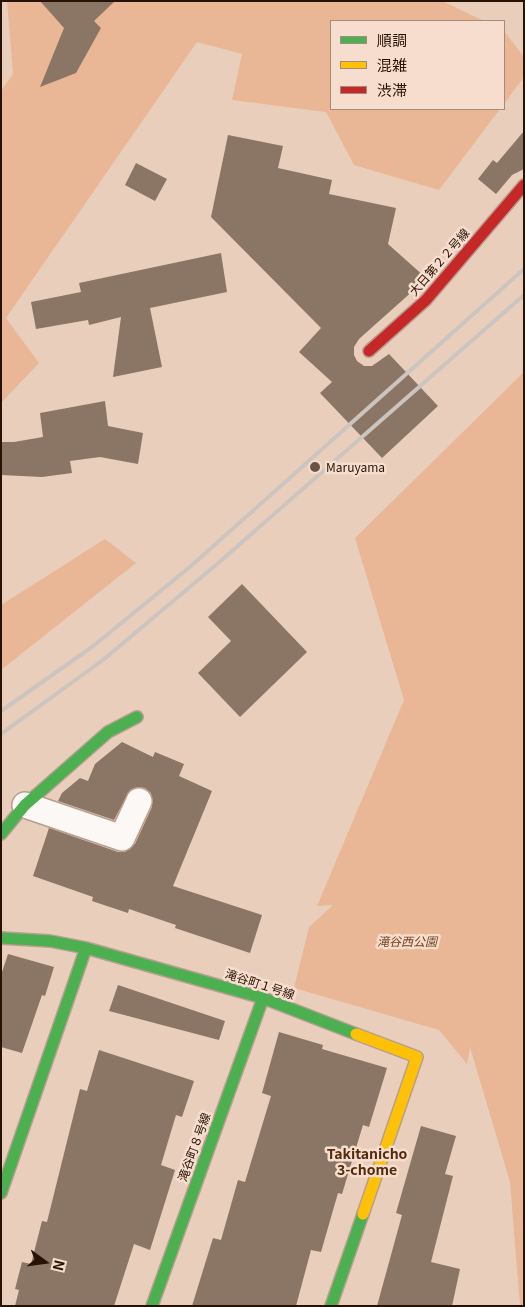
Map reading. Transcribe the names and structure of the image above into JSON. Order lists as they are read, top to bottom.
{
  "streets": {
    "street": ["大日第２２号線", "滝谷町１号線", "滝谷町８号線"]
  },
  "crossings": [
    ["滝谷町１号線", "滝谷町８号線"]
  ],
  "districts": ["Takitanicho 3-chome"],
  "parks": ["滝谷西公園"],
  "places": ["Maruyama"],
  "legend": ["順調", "混雑", "渋滞"],
  "north": "right"
}
